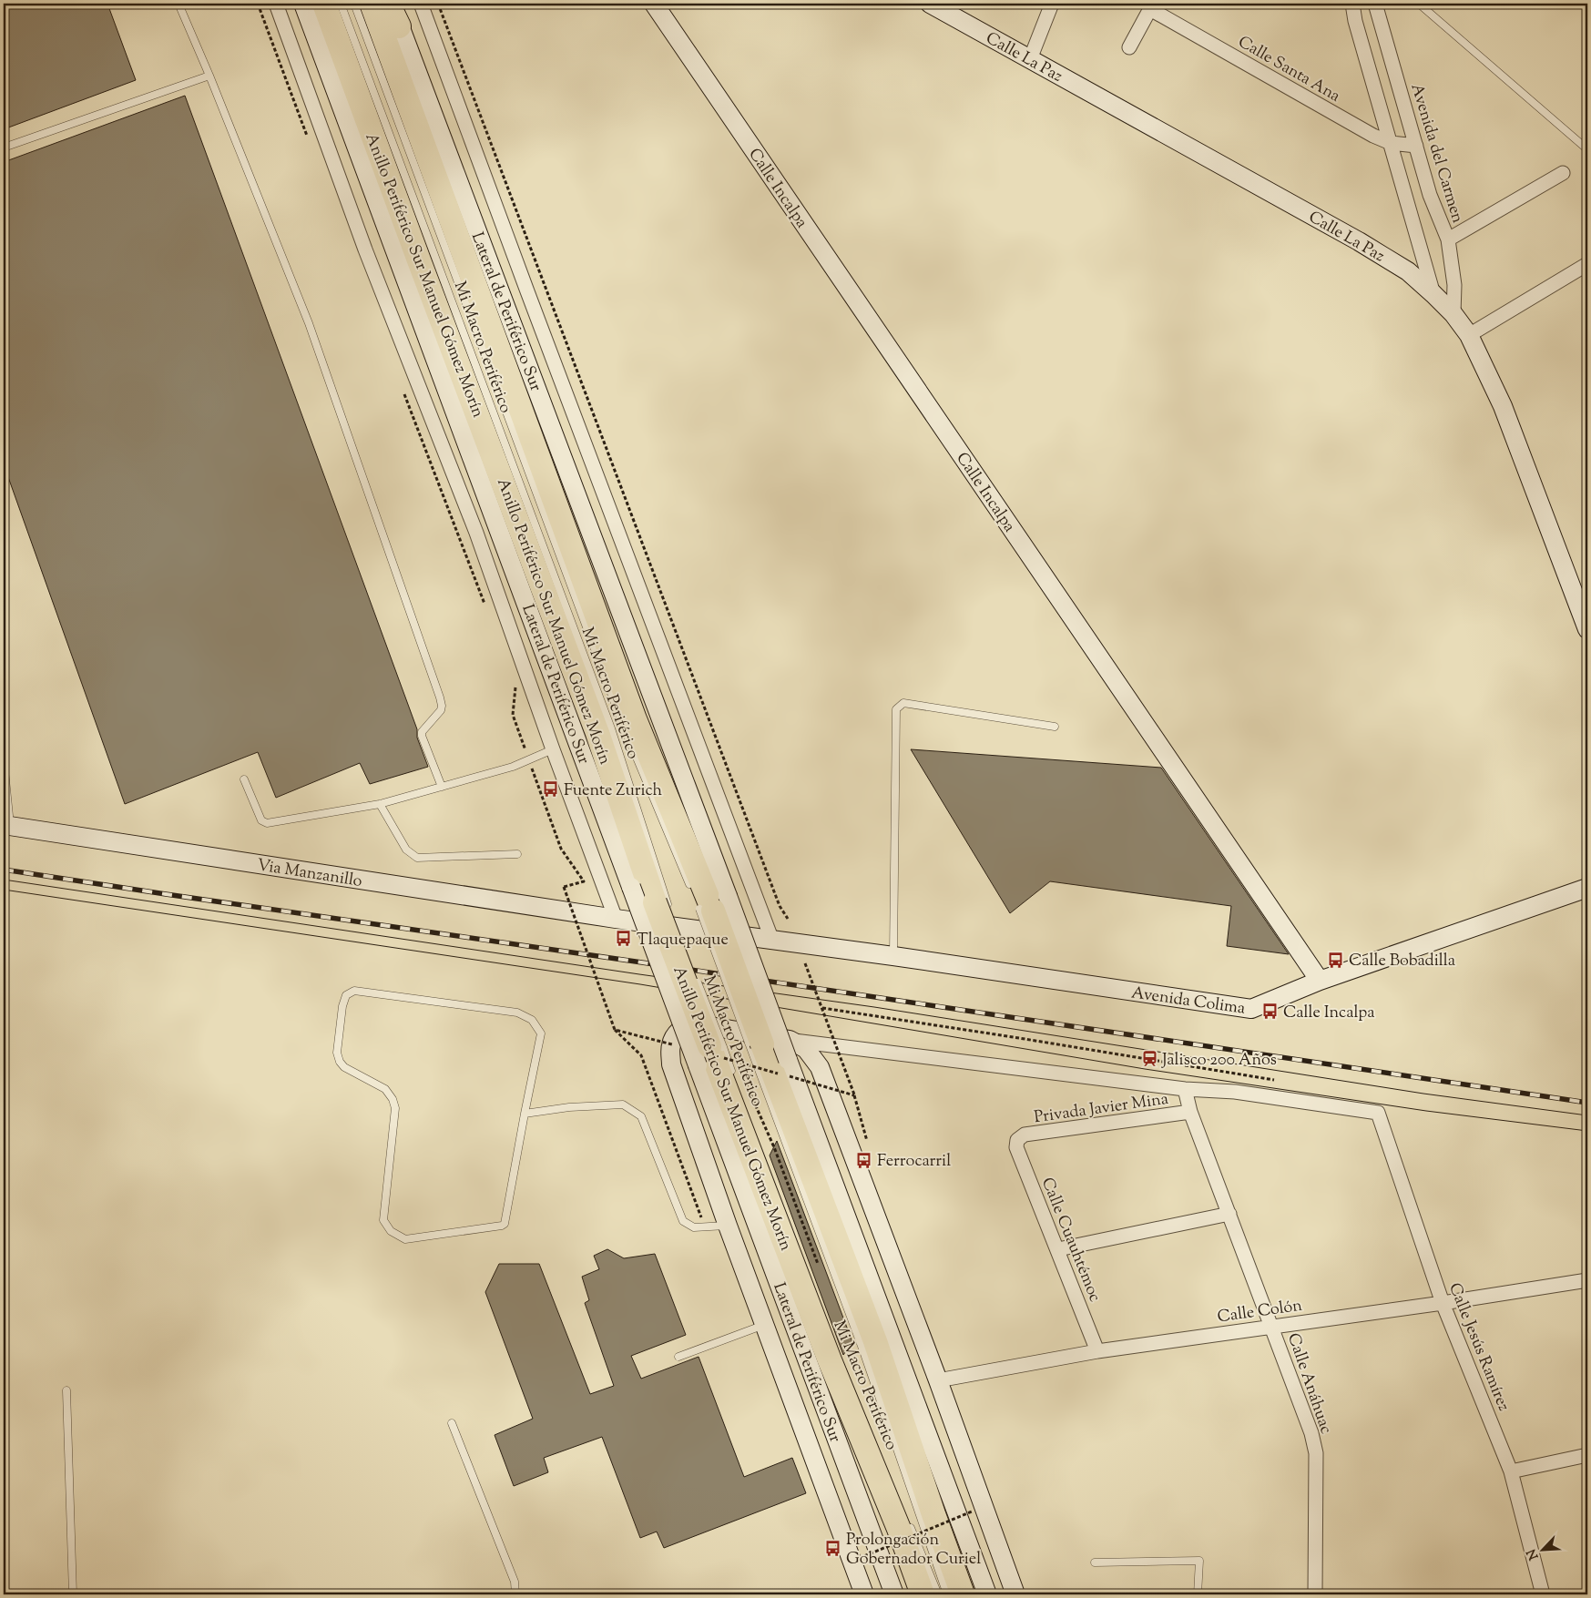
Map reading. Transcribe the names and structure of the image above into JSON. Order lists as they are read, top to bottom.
{
  "streets": {
    "highway": ["Anillo Periférico Sur Manuel Gómez Morín"],
    "street": [
      "Calle La Paz",
      "Calle Santa Ana",
      "Avenida del Carmen",
      "Calle Incalpa",
      "Lateral de Periférico Sur",
      "Via Manzanillo",
      "Avenida Colima",
      "Privada Javier Mina",
      "Calle Cuauhtémoc",
      "Calle Colón",
      "Calle Jesús Ramírez",
      "Calle Anáhuac"
    ],
    "lane": ["Mi Macro Periférico"]
  },
  "crossings": [
    ["Calle La Paz", "Avenida del Carmen"],
    ["Calle Santa Ana", "Avenida del Carmen"],
    ["Calle Incalpa", "Avenida Colima"],
    ["Anillo Periférico Sur Manuel Gómez Morín", "Lateral de Periférico Sur"],
    ["Anillo Periférico Sur Manuel Gómez Morín", "Mi Macro Periférico"],
    ["Lateral de Periférico Sur", "Mi Macro Periférico"],
    ["Via Manzanillo", "Avenida Colima"],
    ["Privada Javier Mina", "Calle Cuauhtémoc"],
    ["Privada Javier Mina", "Calle Anáhuac"],
    ["Calle Cuauhtémoc", "Calle Colón"],
    ["Calle Colón", "Calle Jesús Ramírez"],
    ["Calle Colón", "Calle Anáhuac"],
    ["Calle Jesús Ramírez", "Calle Anáhuac"]
  ],
  "places": {
    "bus stop": [
      "Fuente Zurich",
      "Tlaquepaque",
      "Calle Bobadilla",
      "Calle Incalpa",
      "Ferrocarril",
      "Prolongación Gobernador Curiel"
    ],
    "station": ["Jalisco 200 Años"]
  },
  "north": "bottom left"
}
